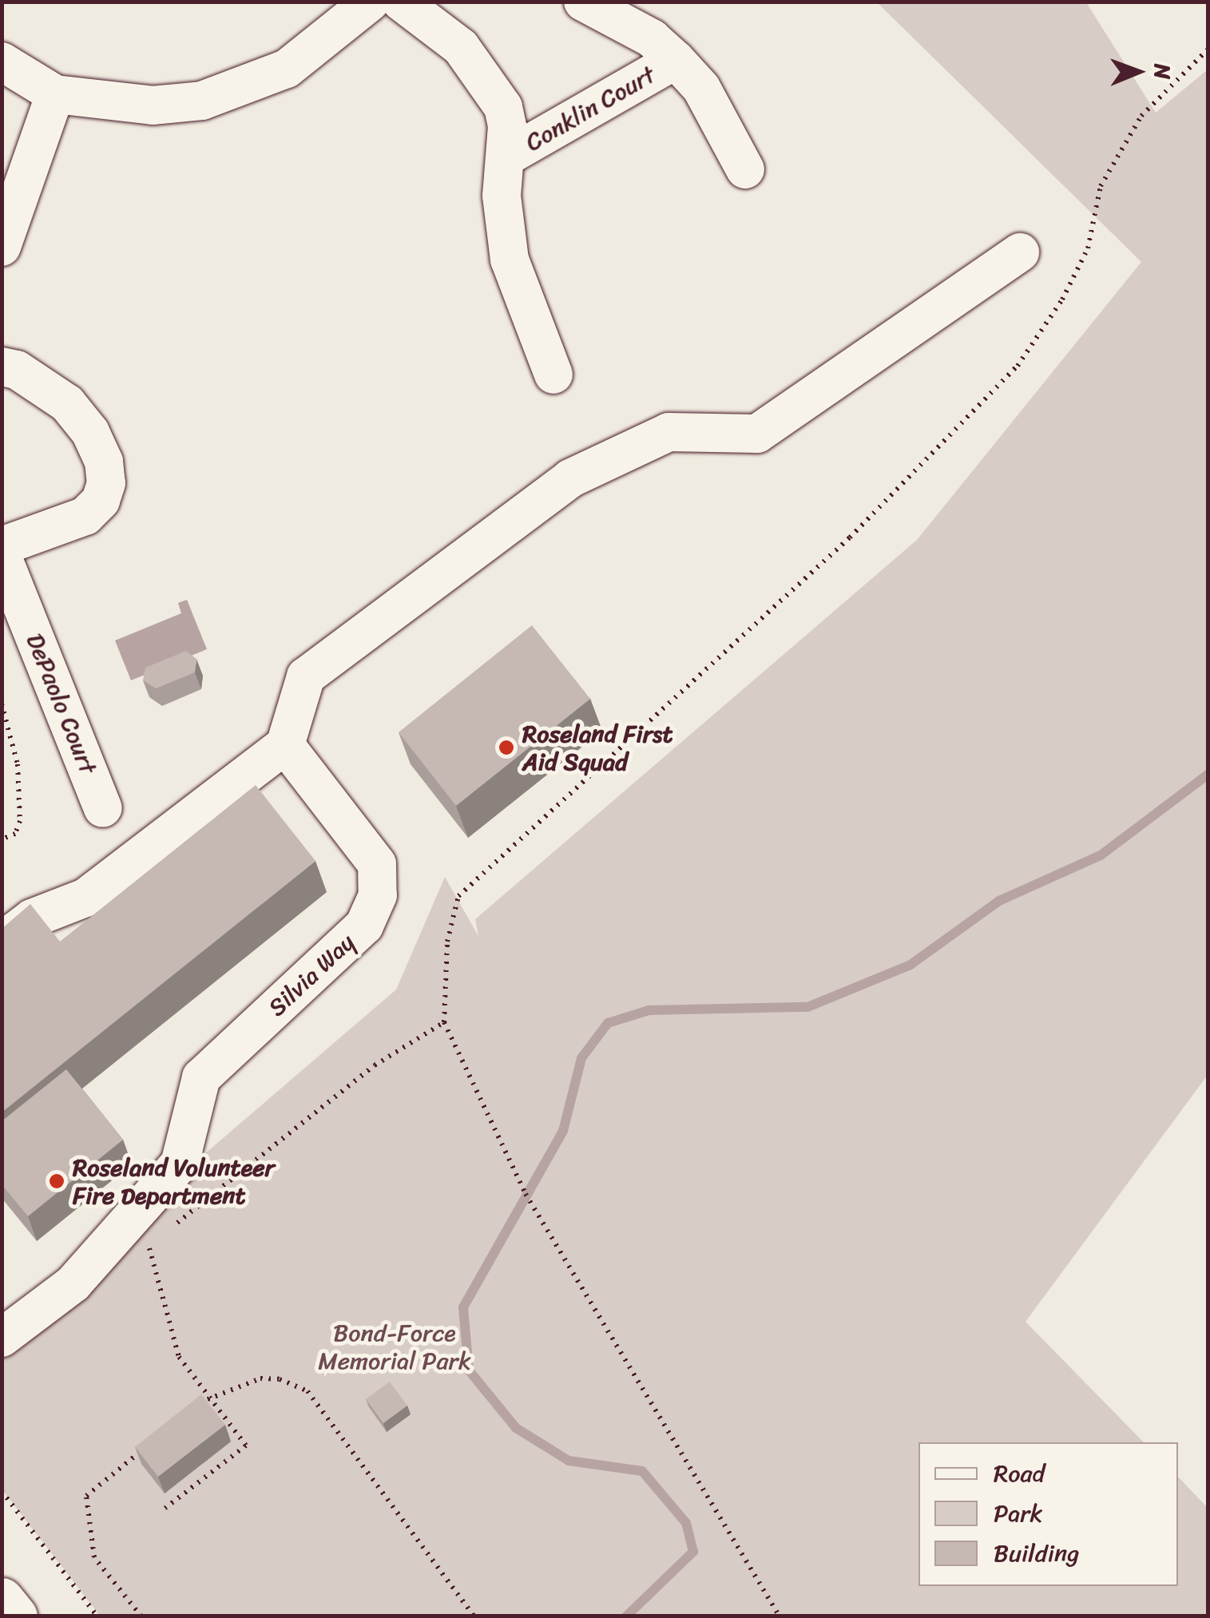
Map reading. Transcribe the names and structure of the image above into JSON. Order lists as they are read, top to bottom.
{
  "streets": {
    "street": ["Conklin Court", "DePaolo Court", "Silvia Way"]
  },
  "parks": ["Bond-Force Memorial Park"],
  "places": ["Roseland First Aid Squad", "Roseland Volunteer Fire Department"],
  "legend": ["Road", "Park", "Building"],
  "north": "right"
}
